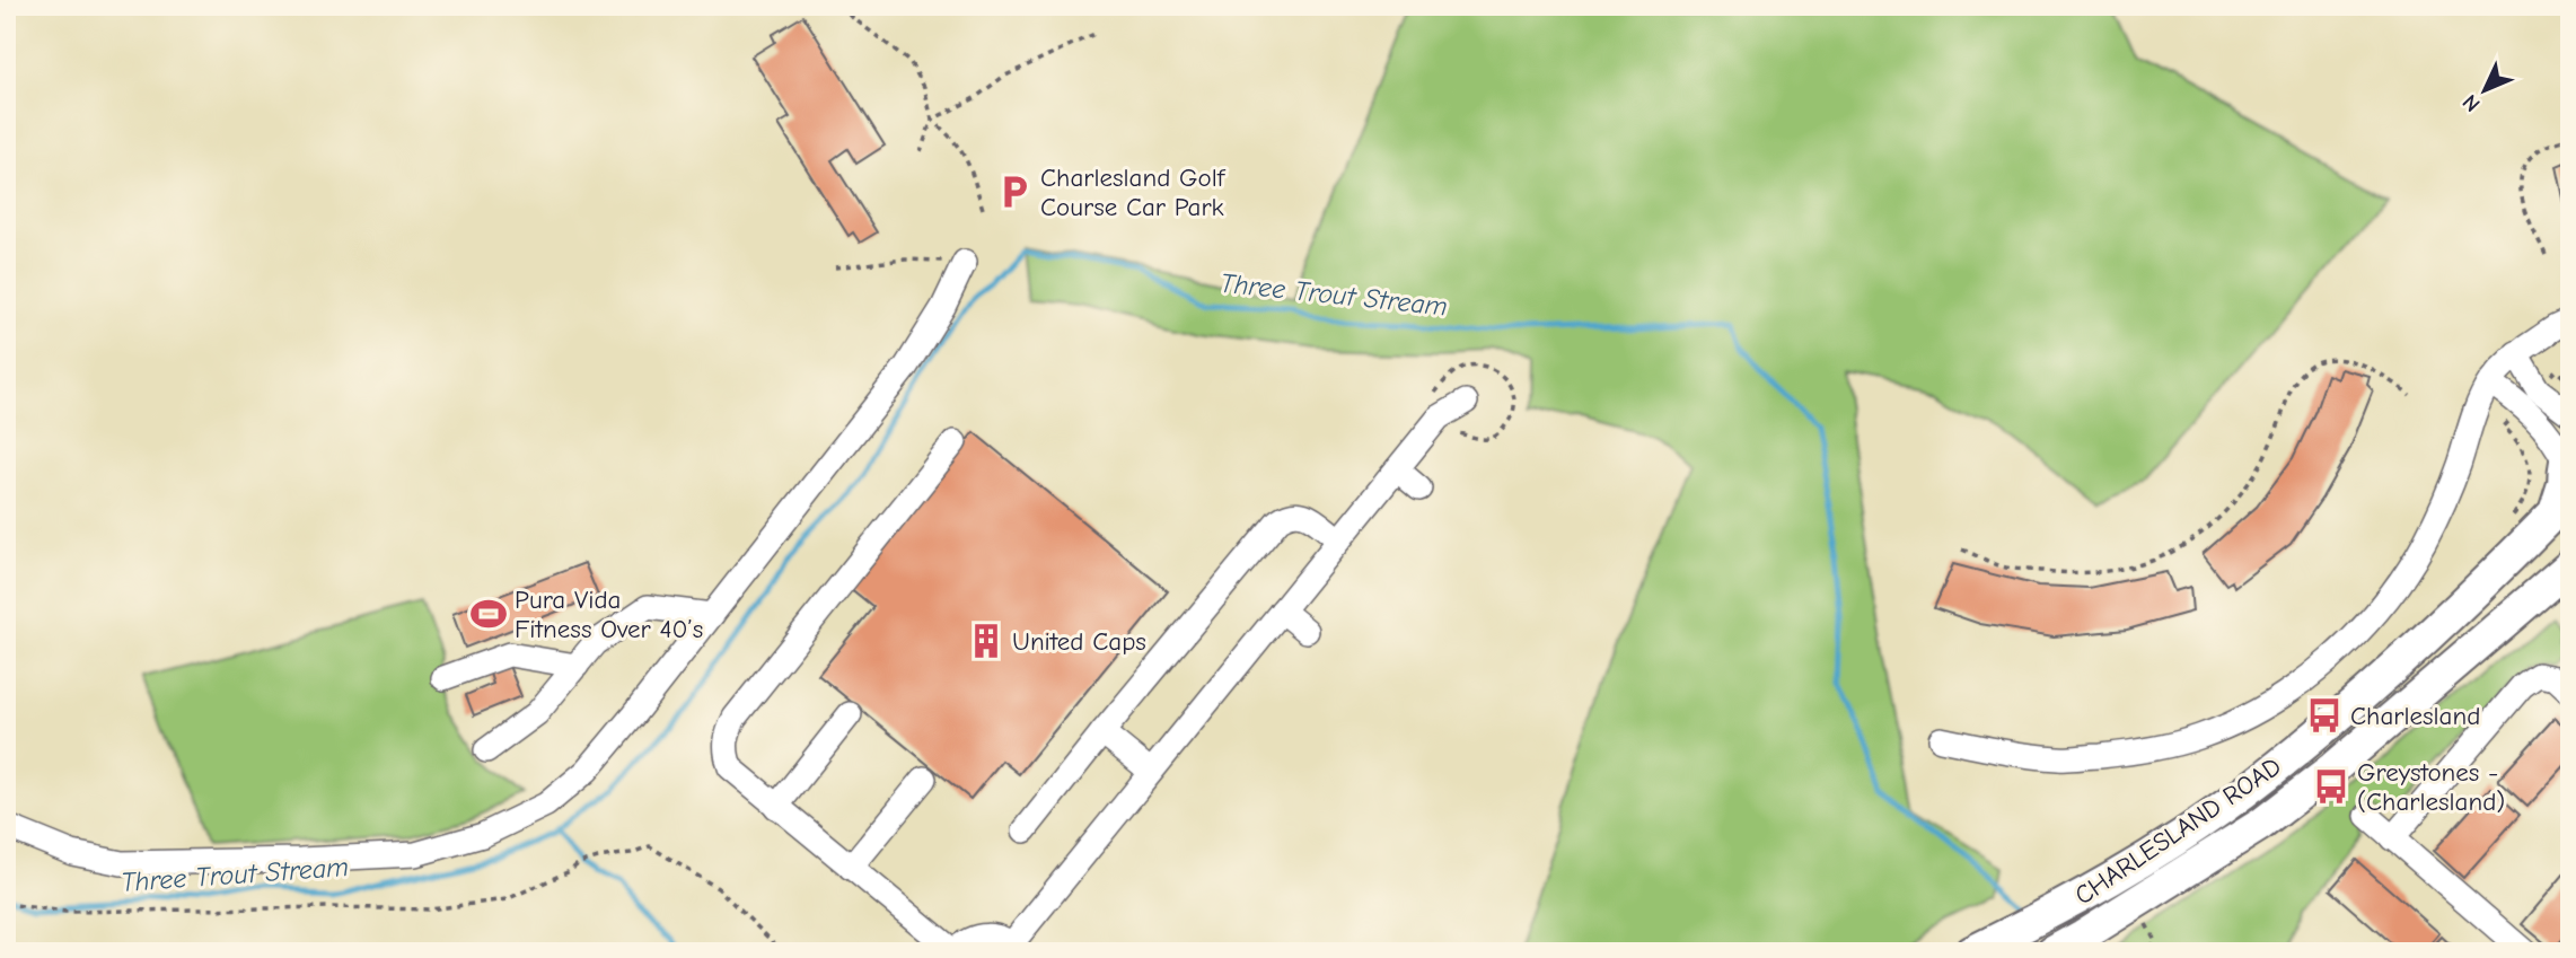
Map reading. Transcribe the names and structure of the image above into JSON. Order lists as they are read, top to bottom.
{
  "streets": {
    "main road": ["CHARLESLAND ROAD"]
  },
  "water": ["Three Trout Stream"],
  "places": {
    "parking": ["Charlesland Golf Course Car Park"],
    "sports": ["Pura Vida Fitness Over 40’s"],
    "building": ["United Caps"],
    "bus stop": ["Charlesland", "Greystones - (Charlesland)"]
  },
  "north": "bottom left"
}
